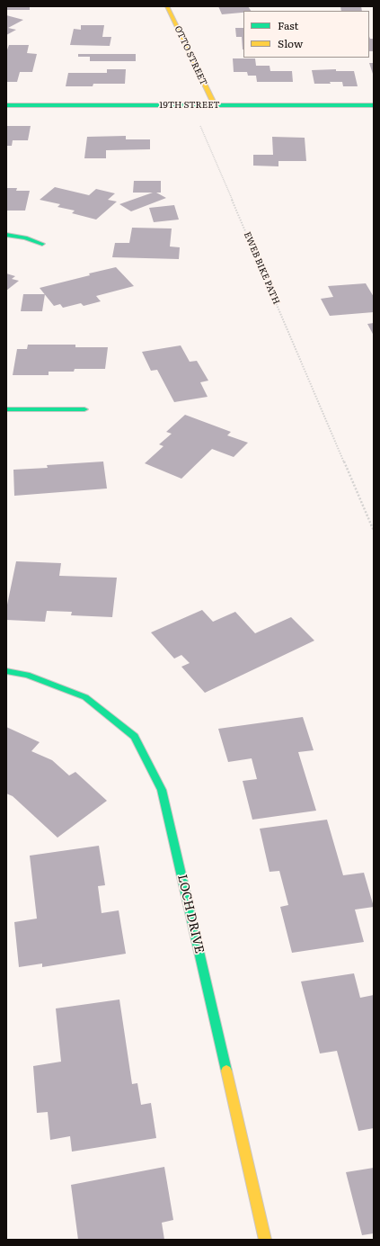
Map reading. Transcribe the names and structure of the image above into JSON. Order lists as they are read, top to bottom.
{
  "streets": {
    "street": ["OTTO STREET", "19TH STREET", "LOCH DRIVE"],
    "path": ["EWEB BIKE PATH"]
  },
  "crossings": [
    ["OTTO STREET", "19TH STREET"],
    ["19TH STREET", "EWEB BIKE PATH"]
  ],
  "legend": ["Fast", "Slow"]
}
